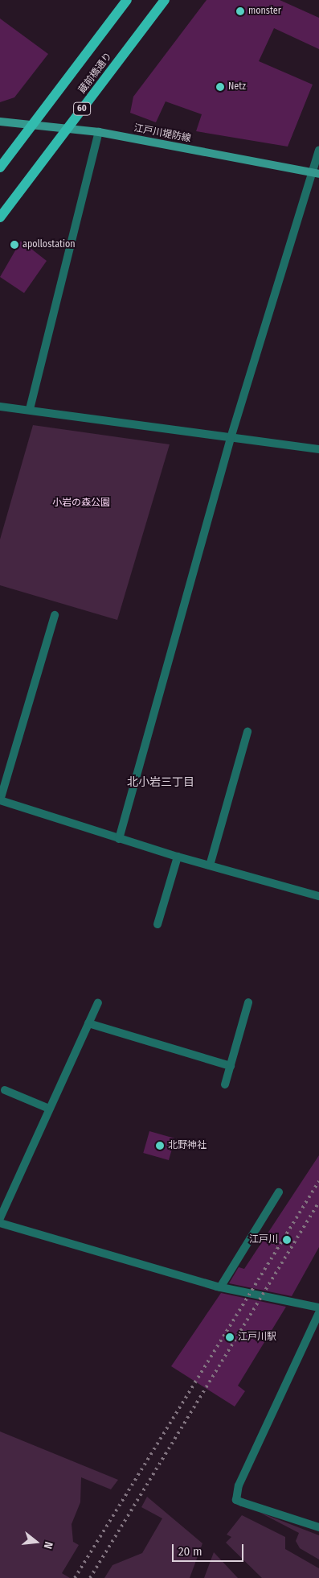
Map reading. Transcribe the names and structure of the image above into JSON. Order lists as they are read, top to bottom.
{
  "streets": {
    "main road": ["蔵前橋通り", "60", "江戸川堤防線"]
  },
  "crossings": [
    ["蔵前橋通り", "江戸川堤防線"]
  ],
  "districts": ["北小岩三丁目"],
  "parks": ["小岩の森公園"],
  "places": [
    "monster",
    "Netz",
    "apollostation",
    "北野神社",
    "江戸川",
    "江戸川駅"
  ],
  "scale_bar": "20 m",
  "north": "right"
}
